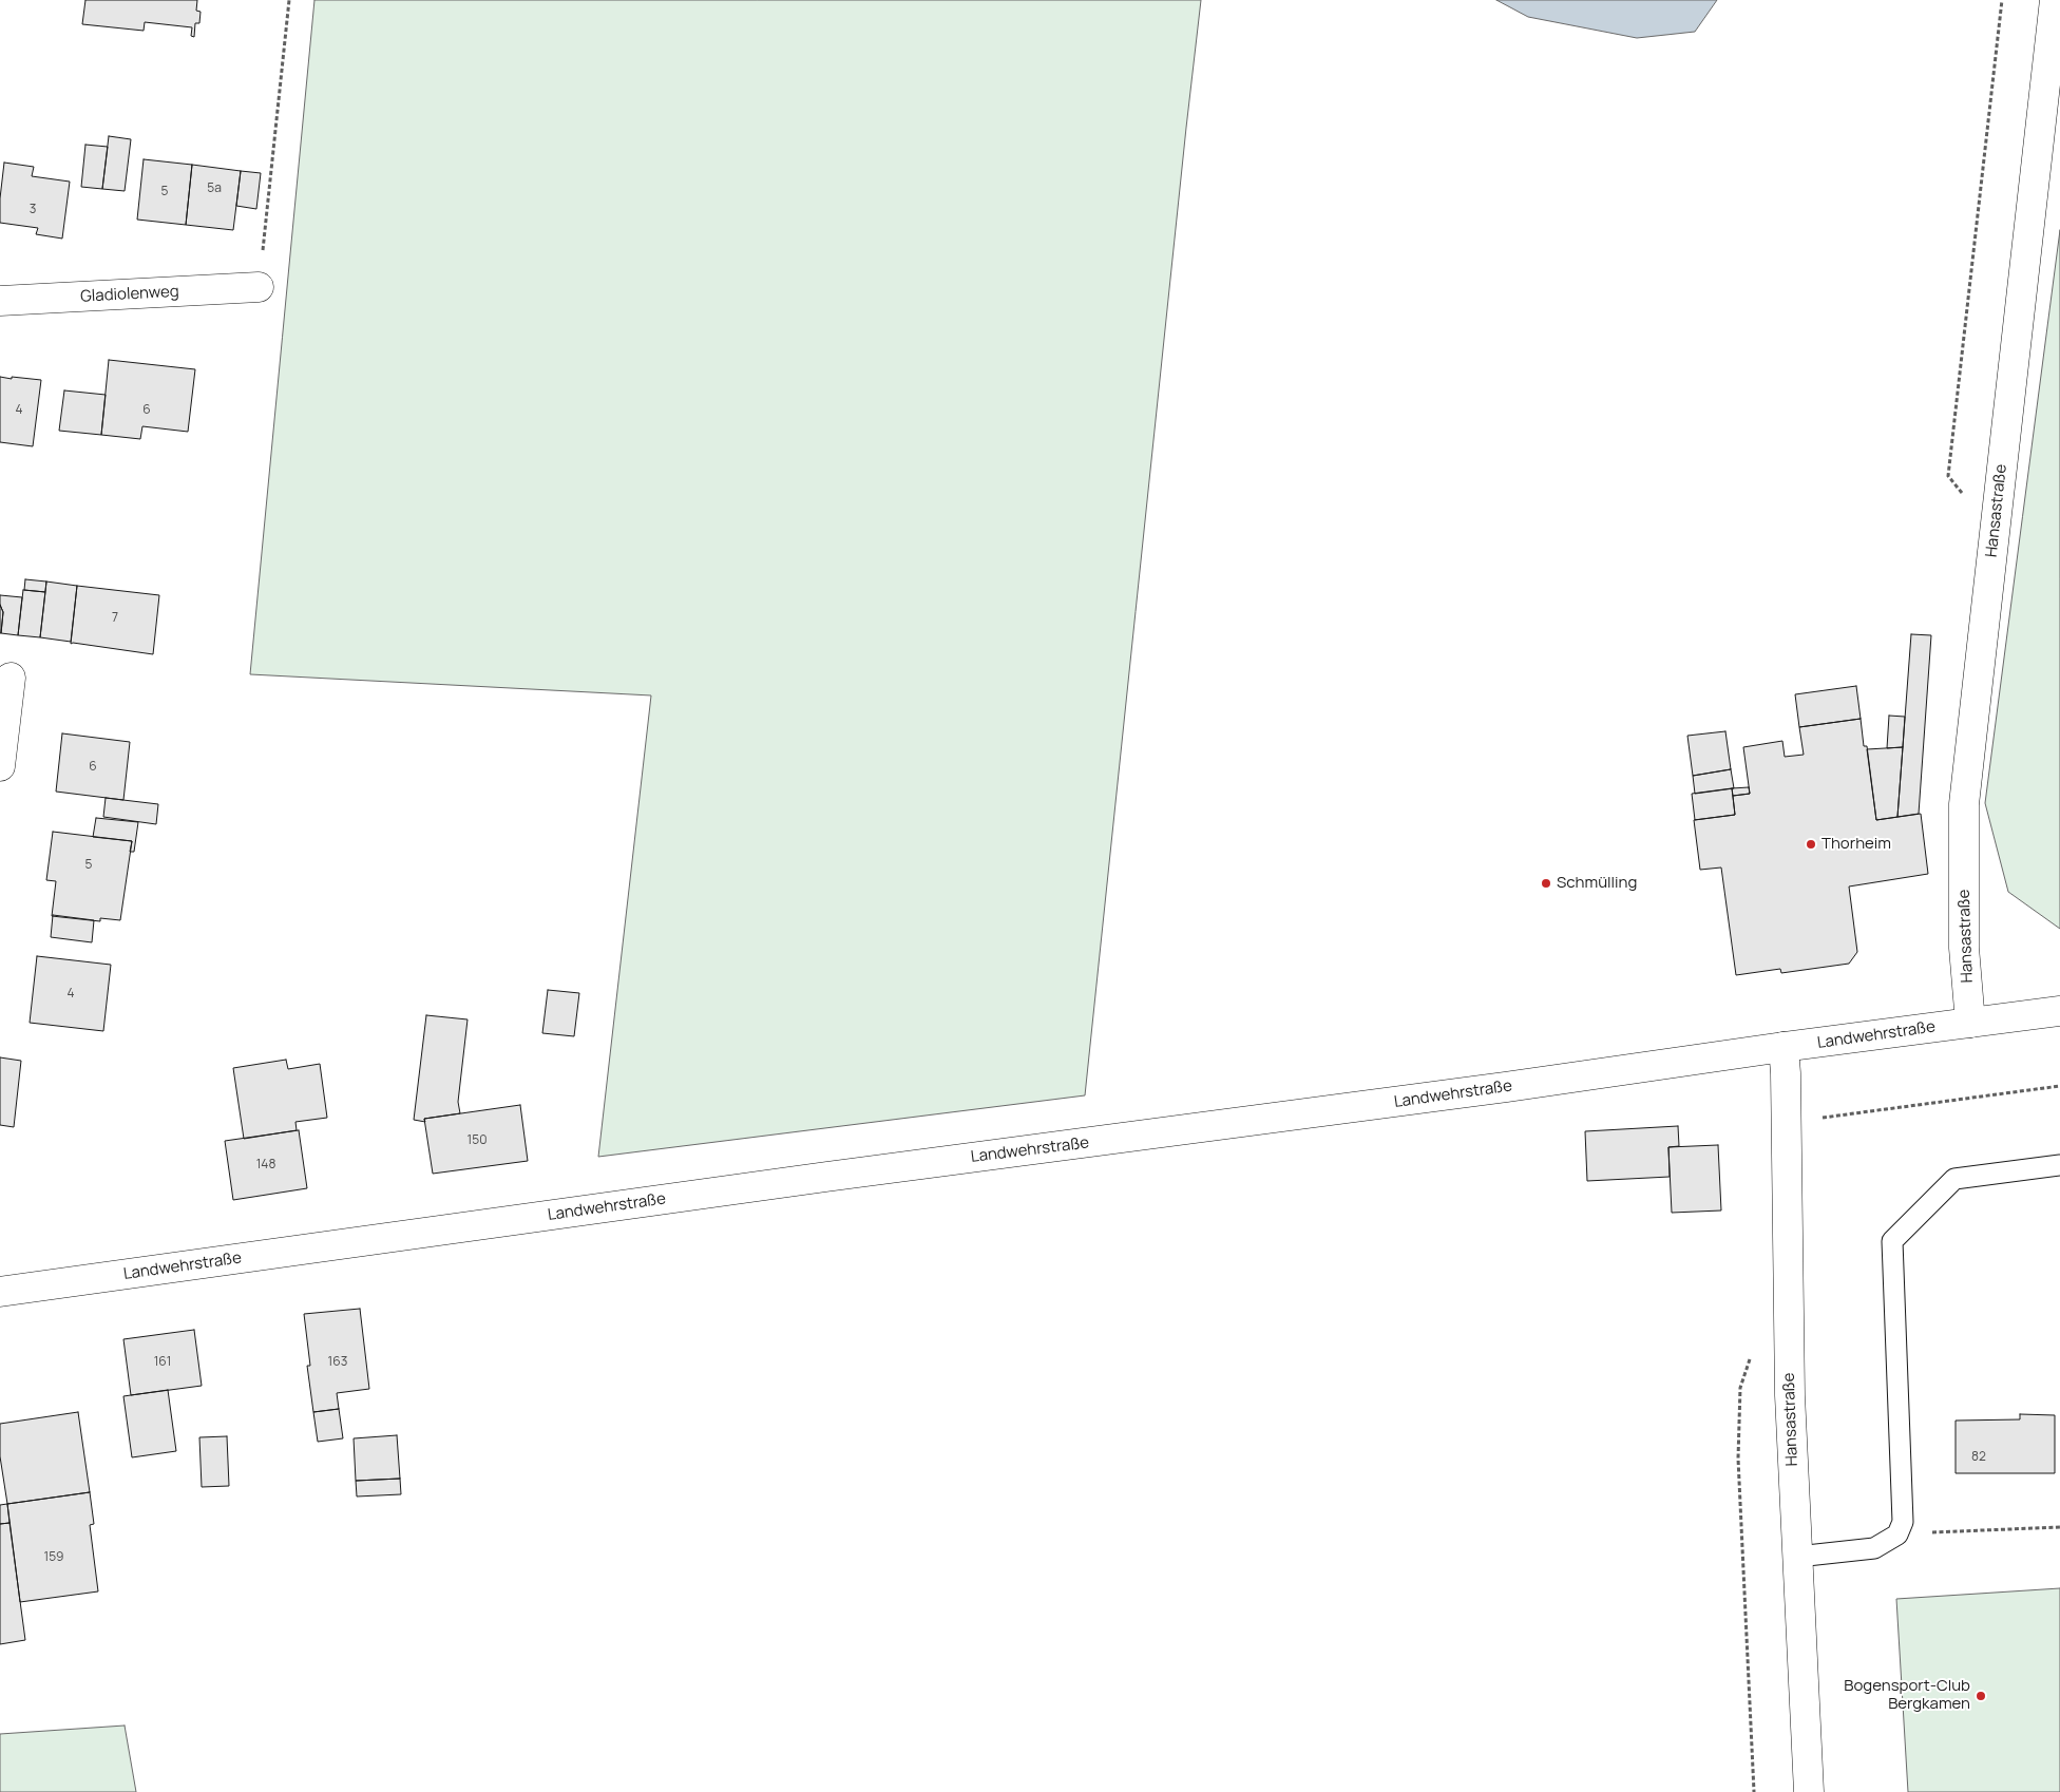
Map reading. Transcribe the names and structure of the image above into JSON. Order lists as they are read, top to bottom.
{
  "streets": {
    "street": ["Gladiolenweg", "Hansastraße", "Landwehrstraße"]
  },
  "crossings": [
    ["Hansastraße", "Landwehrstraße"]
  ],
  "places": ["Thorheim", "Schmülling", "Bogensport-Club Bergkamen"],
  "house_numbers": [
    "5a",
    "5",
    "3",
    "4",
    "6",
    "7",
    "6",
    "5",
    "4",
    "150",
    "148",
    "161",
    "163",
    "82",
    "159"
  ]
}
